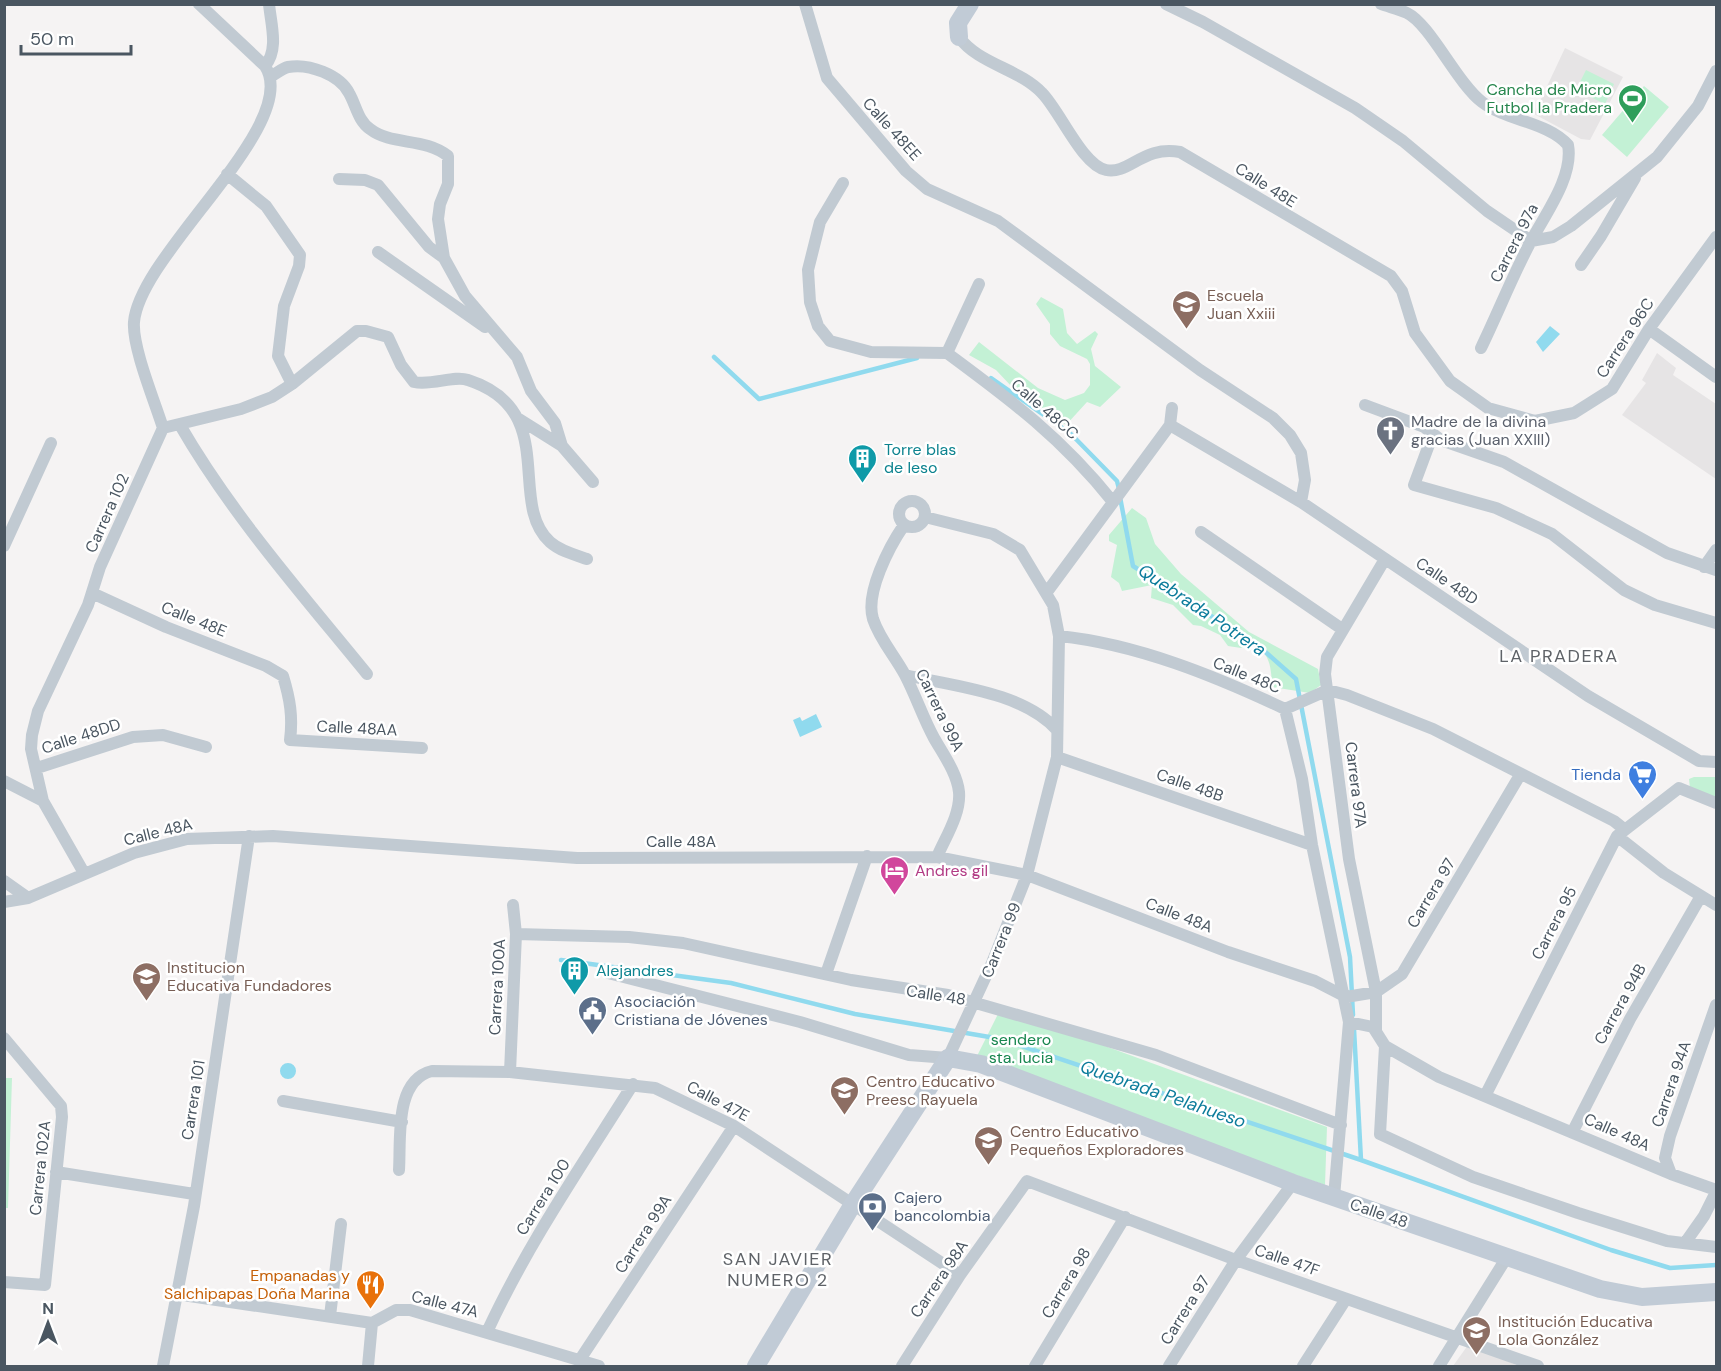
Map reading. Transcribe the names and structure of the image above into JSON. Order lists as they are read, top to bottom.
{
  "streets": {
    "street": [
      "Calle 48EE",
      "Calle 48E",
      "Carrera 97a",
      "Carrera 96C",
      "Calle 48CC",
      "Carrera 102",
      "Calle 48D",
      "Calle 48C",
      "Carrera 99A",
      "Calle 48AA",
      "Calle 48DD",
      "Calle 48B",
      "Carrera 97A",
      "Calle 48A",
      "Carrera 97",
      "Carrera 95",
      "Carrera 99",
      "Carrera 100A",
      "Calle 48",
      "Carrera 94B",
      "Carrera 94A",
      "Carrera 101",
      "Calle 47E",
      "Carrera 102A",
      "Carrera 100",
      "Calle 47F",
      "Carrera 98A",
      "Carrera 98",
      "Calle 47A"
    ]
  },
  "crossings": [
    ["Calle 48EE", "Calle 48D"],
    ["Calle 48E", "Carrera 96C"],
    ["Calle 48E", "Carrera 102"],
    ["Calle 48E", "Calle 48AA"],
    ["Carrera 102", "Calle 48DD"],
    ["Carrera 102", "Calle 48A"],
    ["Calle 48D", "Carrera 97A"],
    ["Calle 48C", "Carrera 97A"],
    ["Calle 48C", "Carrera 99"],
    ["Carrera 99A", "Calle 48A"],
    ["Carrera 99A", "Calle 47E"],
    ["Carrera 99A", "Calle 47A"],
    ["Calle 48B", "Carrera 99"],
    ["Carrera 97A", "Carrera 97"],
    ["Calle 48A", "Carrera 97"],
    ["Calle 48A", "Carrera 95"],
    ["Calle 48A", "Carrera 99"],
    ["Calle 48A", "Carrera 94B"],
    ["Calle 48A", "Carrera 94A"],
    ["Calle 48A", "Carrera 101"],
    ["Carrera 97", "Calle 48"],
    ["Carrera 97", "Calle 47F"],
    ["Carrera 99", "Calle 48"],
    ["Carrera 99", "Calle 47E"],
    ["Carrera 100A", "Calle 48"],
    ["Carrera 100A", "Calle 47E"],
    ["Calle 47E", "Carrera 100"],
    ["Calle 47E", "Carrera 98A"],
    ["Carrera 100", "Calle 47A"],
    ["Calle 47F", "Carrera 98A"],
    ["Calle 47F", "Carrera 98"]
  ],
  "districts": ["LA PRADERA", "SAN JAVIER NUMERO 2"],
  "water": ["Quebrada Potrera", "Quebrada Pelahueso"],
  "parks": ["sendero sta. lucia"],
  "places": {
    "sports": ["Cancha de Micro Futbol la Pradera"],
    "school or university": [
      "Escuela Juan Xxiii",
      "Institucion Educativa Fundadores",
      "Centro Educativo Preesc Rayuela",
      "Centro Educativo Pequeños Exploradores",
      "Institución Educativa Lola González"
    ],
    "church": ["Madre de la divina gracias (Juan XXIII)"],
    "building": ["Torre blas de leso", "Alejandres"],
    "supermarket": ["Tienda"],
    "hotel": ["Andres gil"],
    "public building": ["Asociación Cristiana de Jóvenes"],
    "bank": ["Cajero bancolombia"],
    "restaurant": ["Empanadas y Salchipapas Doña Marina"]
  },
  "scale_bar": "50 m",
  "north": "top"
}
